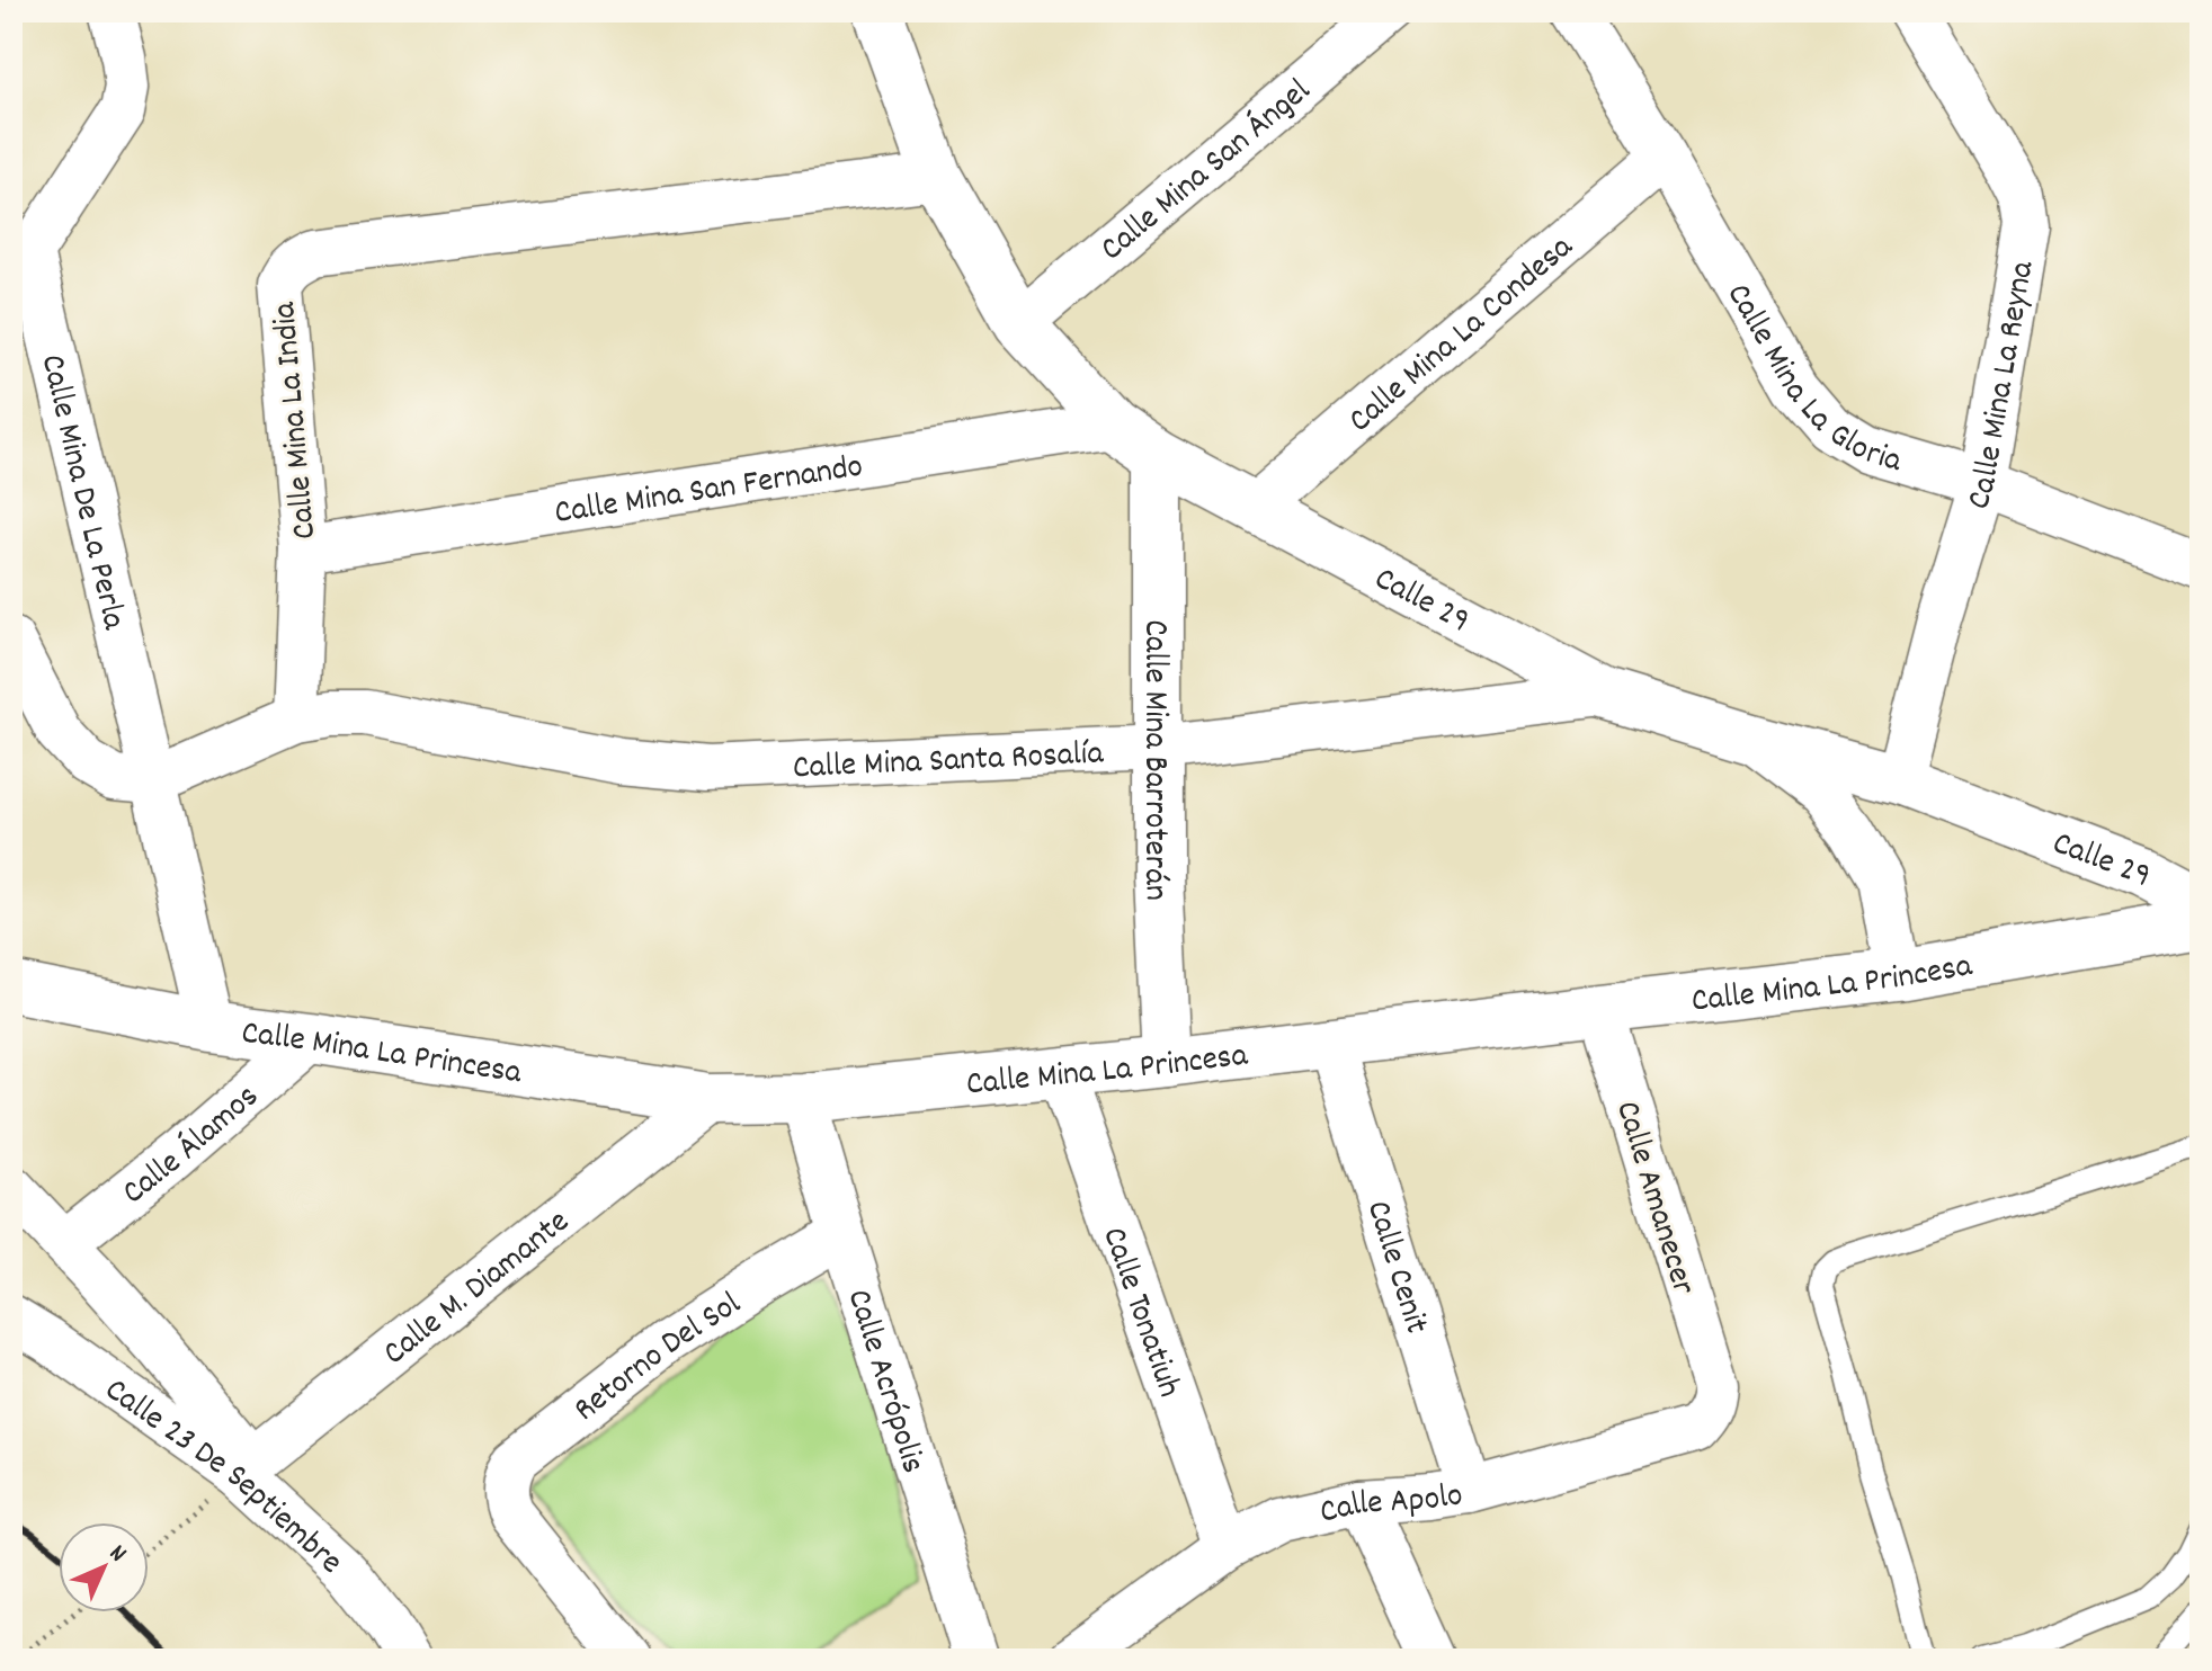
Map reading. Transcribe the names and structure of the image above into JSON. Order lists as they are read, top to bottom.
{
  "streets": {
    "street": [
      "Calle Mina San Ángel",
      "Calle Mina La Condesa",
      "Calle Mina La Gloria",
      "Calle Mina La Reyna",
      "Calle Mina La India",
      "Calle Mina San Fernando",
      "Calle Mina De La Perla",
      "Calle 29",
      "Calle Mina Santa Rosalía",
      "Calle Mina Barroterán",
      "Calle Mina La Princesa",
      "Calle Álamos",
      "Calle Amanecer",
      "Calle Cenit",
      "Calle M. Diamante",
      "Calle Tonatiuh",
      "Retorno Del Sol",
      "Calle Acrópolis",
      "Calle 23 De Septiembre",
      "Calle Apolo"
    ]
  },
  "crossings": [
    ["Calle Mina San Ángel", "Calle 29"],
    ["Calle Mina La Condesa", "Calle Mina La Gloria"],
    ["Calle Mina La Condesa", "Calle 29"],
    ["Calle Mina La Gloria", "Calle Mina La Reyna"],
    ["Calle Mina La Reyna", "Calle 29"],
    ["Calle Mina La India", "Calle Mina San Fernando"],
    ["Calle Mina La India", "Calle 29"],
    ["Calle Mina La India", "Calle Mina Santa Rosalía"],
    ["Calle Mina San Fernando", "Calle 29"],
    ["Calle 29", "Calle Mina Santa Rosalía"],
    ["Calle 29", "Calle Mina Barroterán"],
    ["Calle Mina Santa Rosalía", "Calle Mina Barroterán"],
    ["Calle Mina Barroterán", "Calle Mina La Princesa"],
    ["Calle Mina La Princesa", "Calle Álamos"],
    ["Calle Mina La Princesa", "Calle Amanecer"],
    ["Calle Mina La Princesa", "Calle Cenit"],
    ["Calle Mina La Princesa", "Calle M. Diamante"],
    ["Calle Mina La Princesa", "Calle Tonatiuh"],
    ["Calle Mina La Princesa", "Calle Acrópolis"],
    ["Calle Amanecer", "Calle Apolo"],
    ["Calle Cenit", "Calle Apolo"],
    ["Calle M. Diamante", "Calle 23 De Septiembre"],
    ["Calle Tonatiuh", "Calle Apolo"],
    ["Retorno Del Sol", "Calle Acrópolis"]
  ],
  "north": "top right"
}
